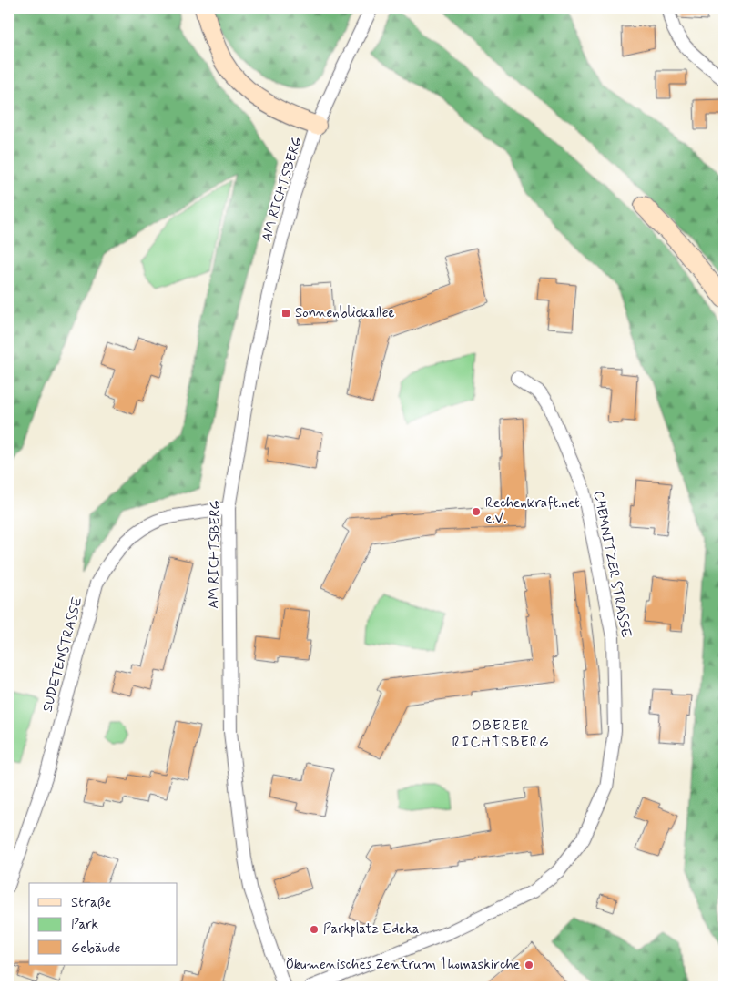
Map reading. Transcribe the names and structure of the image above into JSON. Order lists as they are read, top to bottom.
{
  "streets": {
    "street": ["AM RICHTSBERG", "CHEMNITZER STRASSE", "SUDETENSTRASSE"]
  },
  "crossings": [
    ["AM RICHTSBERG", "SUDETENSTRASSE"]
  ],
  "districts": ["OBERER RICHTSBERG"],
  "places": {
    "transit": ["Sonnenblickallee"],
    "other": ["Rechenkraft.net e.V.", "Parkplatz Edeka", "Ökumenisches Zentrum Thomaskirche"]
  },
  "legend": ["Straße", "Park", "Gebäude"]
}
